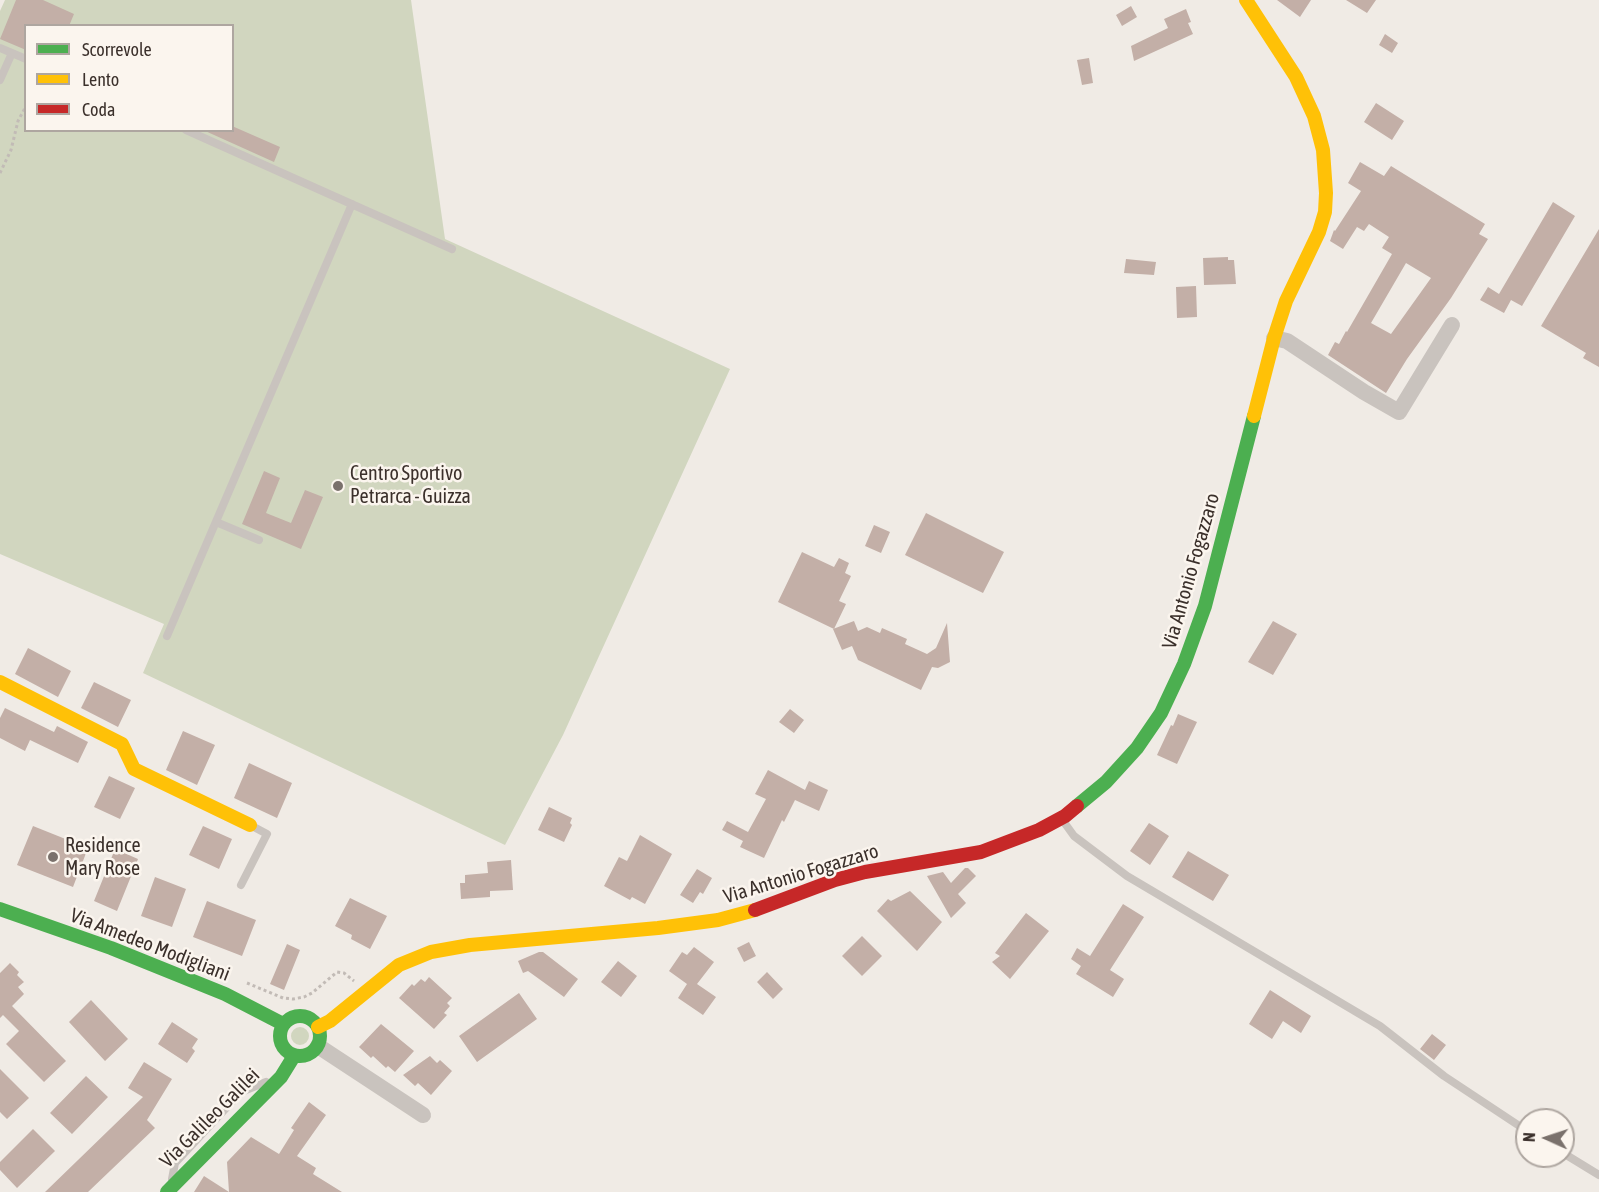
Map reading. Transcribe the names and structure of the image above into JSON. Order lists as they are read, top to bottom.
{
  "streets": {
    "street": ["Via Antonio Fogazzaro", "Via Amedeo Modigliani", "Via Galileo Galilei"]
  },
  "crossings": [
    ["Via Antonio Fogazzaro", "Via Amedeo Modigliani"],
    ["Via Antonio Fogazzaro", "Via Galileo Galilei"],
    ["Via Amedeo Modigliani", "Via Galileo Galilei"]
  ],
  "places": ["Centro Sportivo Petrarca - Guizza", "Residence Mary Rose"],
  "legend": ["Scorrevole", "Lento", "Coda"],
  "north": "left"
}
